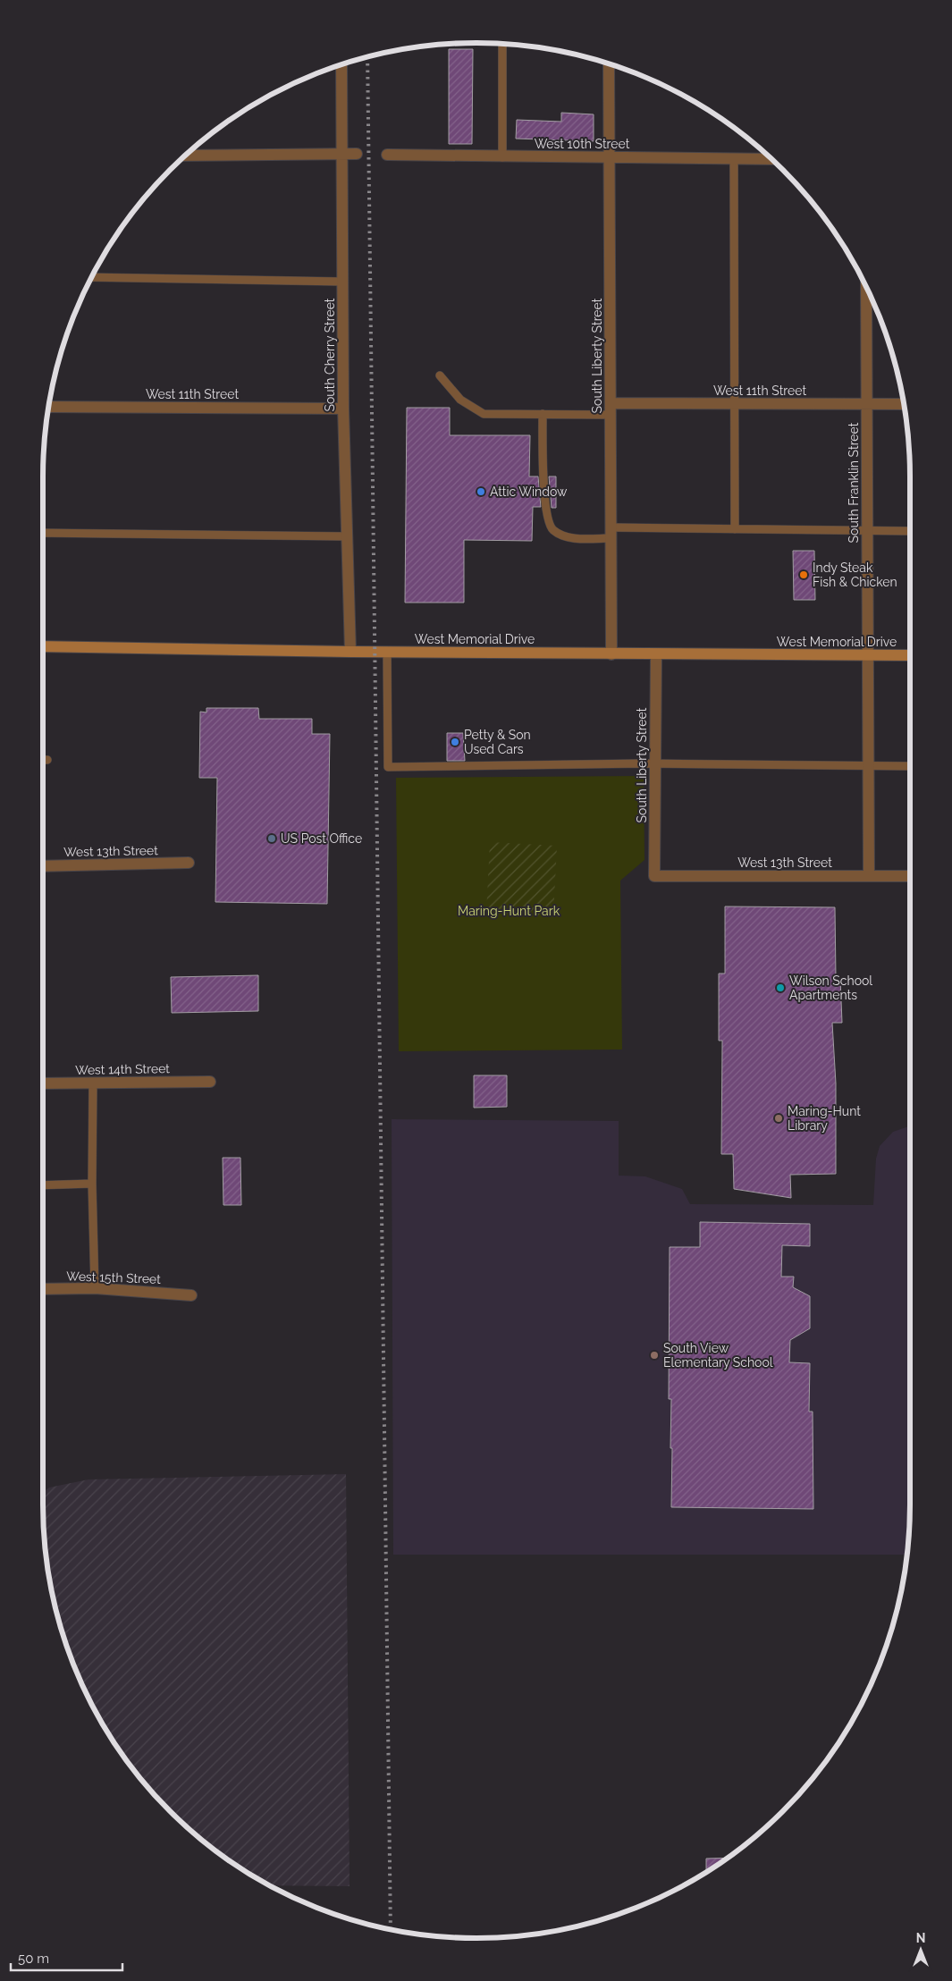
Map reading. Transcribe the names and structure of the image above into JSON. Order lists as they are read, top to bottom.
{
  "streets": {
    "main road": ["West Memorial Drive"],
    "street": [
      "West 10th Street",
      "South Cherry Street",
      "South Liberty Street",
      "West 11th Street",
      "South Franklin Street",
      "West 13th Street",
      "West 14th Street",
      "West 15th Street"
    ]
  },
  "crossings": [
    ["West 10th Street", "South Liberty Street"],
    ["South Cherry Street", "West 11th Street"],
    ["South Cherry Street", "West Memorial Drive"],
    ["South Liberty Street", "West 11th Street"],
    ["South Liberty Street", "West Memorial Drive"],
    ["South Liberty Street", "West 13th Street"],
    ["West 11th Street", "South Franklin Street"],
    ["South Franklin Street", "West Memorial Drive"],
    ["South Franklin Street", "West 13th Street"]
  ],
  "parks": ["Maring-Hunt Park"],
  "places": [
    "Attic Window",
    "Indy Steak Fish & Chicken",
    "Petty & Son Used Cars",
    "US Post Office",
    "Wilson School Apartments",
    "Maring-Hunt Library",
    "South View Elementary School"
  ],
  "scale_bar": "50 m",
  "north": "top"
}
